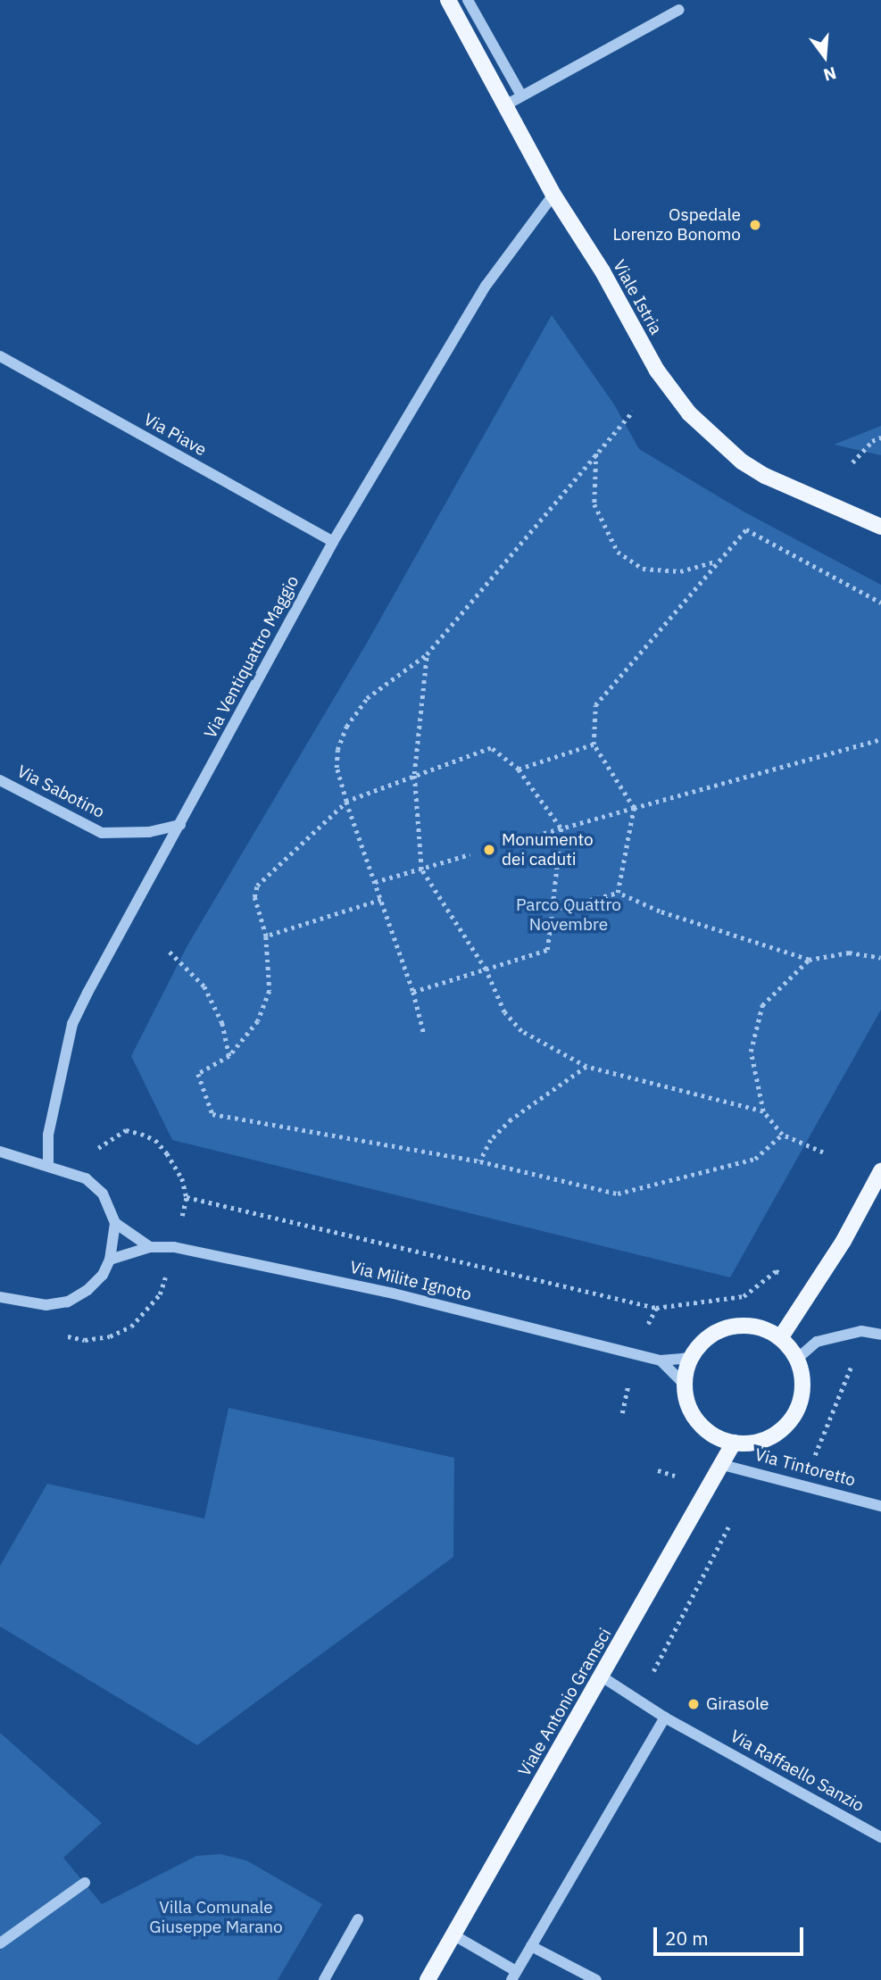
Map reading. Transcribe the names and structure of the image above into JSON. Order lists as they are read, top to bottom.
{
  "streets": {
    "main road": ["Viale Istria", "Viale Antonio Gramsci"],
    "street": [
      "Via Piave",
      "Via Ventiquattro Maggio",
      "Via Sabotino",
      "Via Milite Ignoto",
      "Via Tintoretto",
      "Via Raffaello Sanzio"
    ]
  },
  "crossings": [
    ["Viale Istria", "Via Ventiquattro Maggio"],
    ["Via Piave", "Via Ventiquattro Maggio"],
    ["Via Ventiquattro Maggio", "Via Sabotino"],
    ["Via Milite Ignoto", "Viale Antonio Gramsci"],
    ["Via Tintoretto", "Viale Antonio Gramsci"],
    ["Viale Antonio Gramsci", "Via Raffaello Sanzio"]
  ],
  "parks": ["Parco Quattro Novembre", "Villa Comunale Giuseppe Marano"],
  "places": ["Ospedale Lorenzo Bonomo", "Monumento dei caduti", "Girasole"],
  "scale_bar": "20 m",
  "north": "bottom"
}
